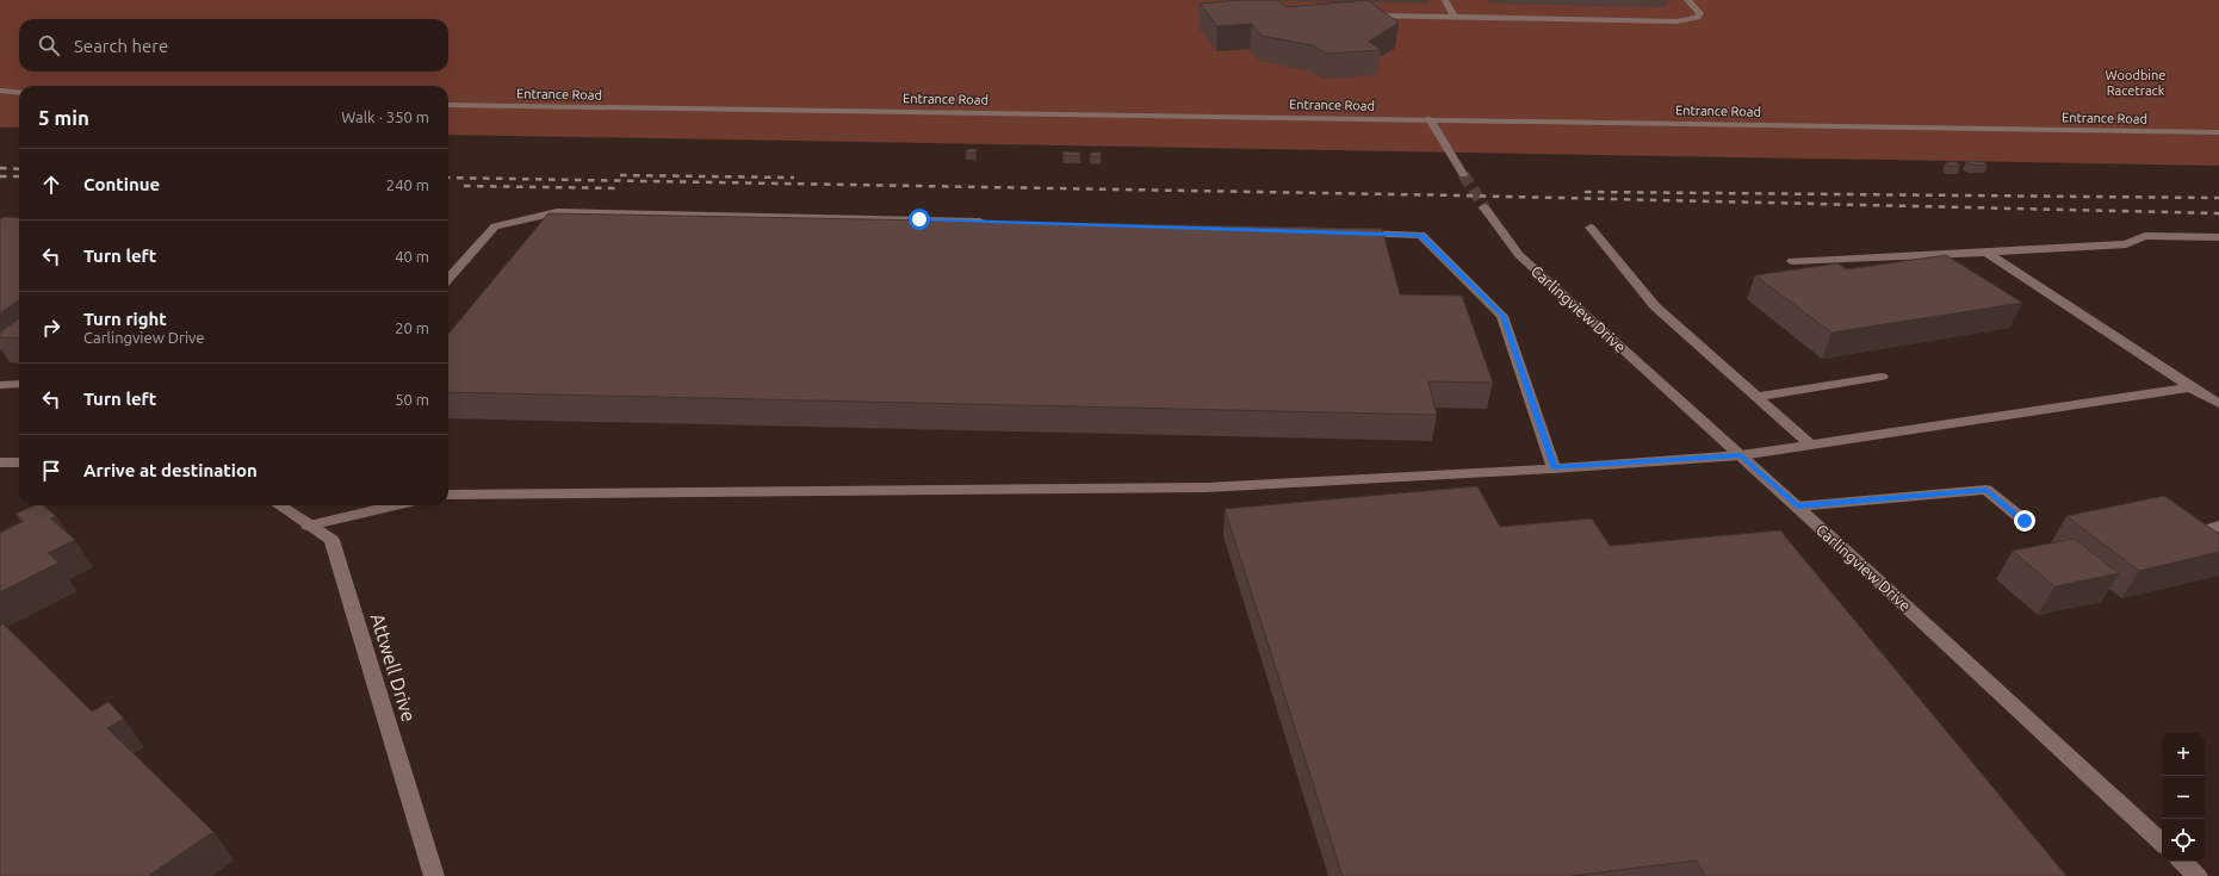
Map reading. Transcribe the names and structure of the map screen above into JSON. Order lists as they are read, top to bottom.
{
  "streets": {
    "street": ["Entrance Road", "Carlingview Drive", "Attwell Drive"]
  },
  "parks": ["Woodbine Racetrack"],
  "page": {
    "search": "Search here",
    "heading": ["5 min", "Walk · 350 m"],
    "list": [
      ["Continue", "240 m"],
      ["Turn left", "40 m"],
      ["Turn right", "Carlingview Drive", "20 m"],
      ["Turn left", "50 m"],
      "Arrive at destination"
    ],
    "map_buttons": ["+", "−"]
  }
}
